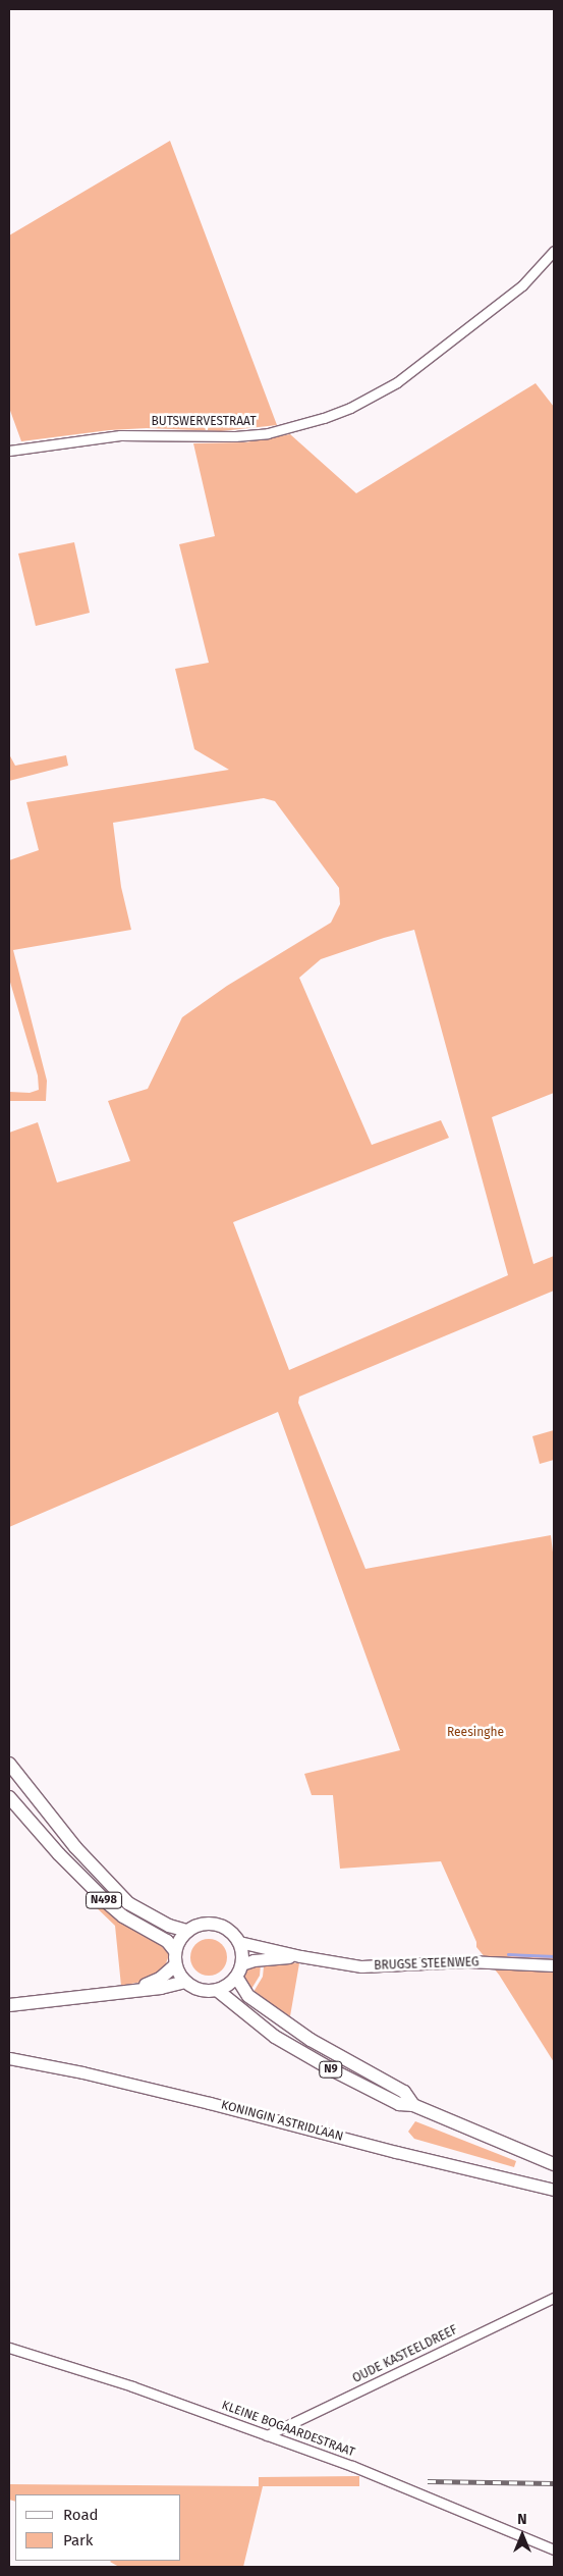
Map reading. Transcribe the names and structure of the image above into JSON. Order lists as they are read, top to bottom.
{
  "streets": {
    "main road": [
      "N498",
      "BRUGSE STEENWEG",
      "N9",
      "KONINGIN ASTRIDLAAN"
    ],
    "street": ["BUTSWERVESTRAAT", "OUDE KASTEELDREEF", "KLEINE BOGAARDESTRAAT"]
  },
  "crossings": [
    ["N498", "BRUGSE STEENWEG"],
    ["N498", "N9"],
    ["BRUGSE STEENWEG", "N9"],
    ["OUDE KASTEELDREEF", "KLEINE BOGAARDESTRAAT"]
  ],
  "parks": ["Reesinghe"],
  "legend": ["Road", "Park"],
  "north": "top"
}
